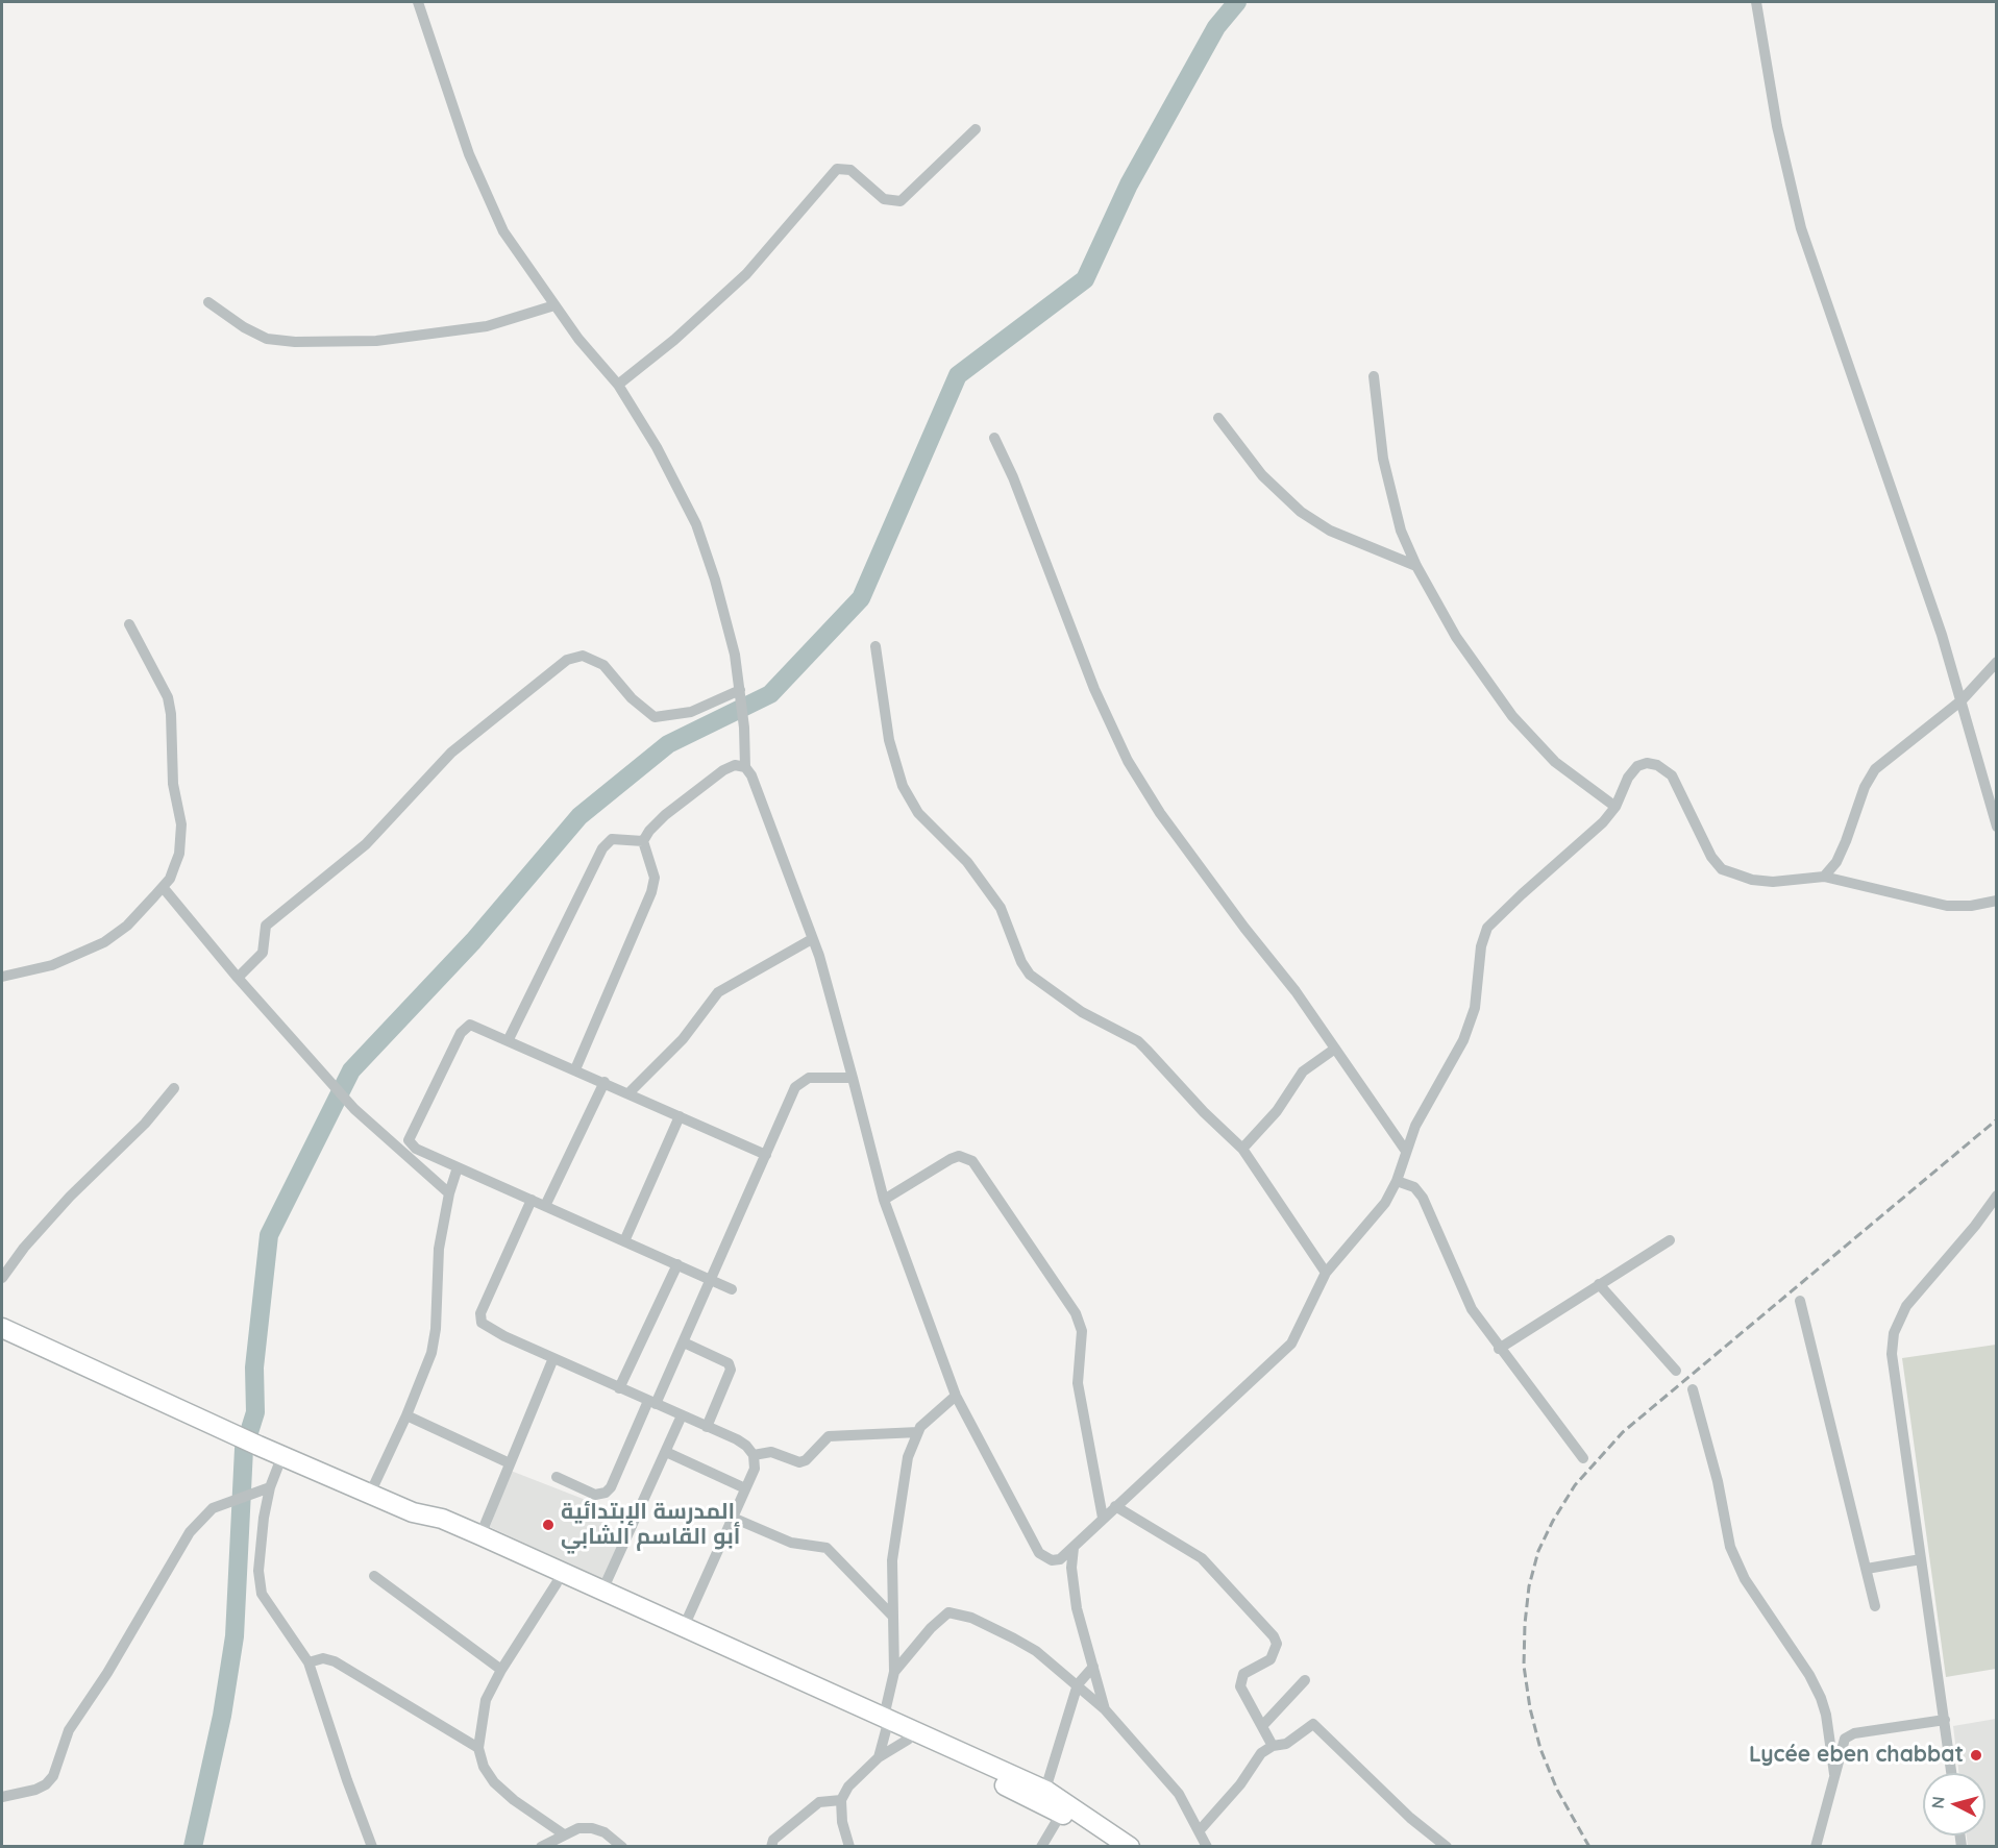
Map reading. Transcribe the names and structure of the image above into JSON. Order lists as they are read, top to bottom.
{
  "places": ["المدرسة الإبتدائية أبو القاسم الشابي", "Lycée eben chabbat"],
  "north": "left"
}
